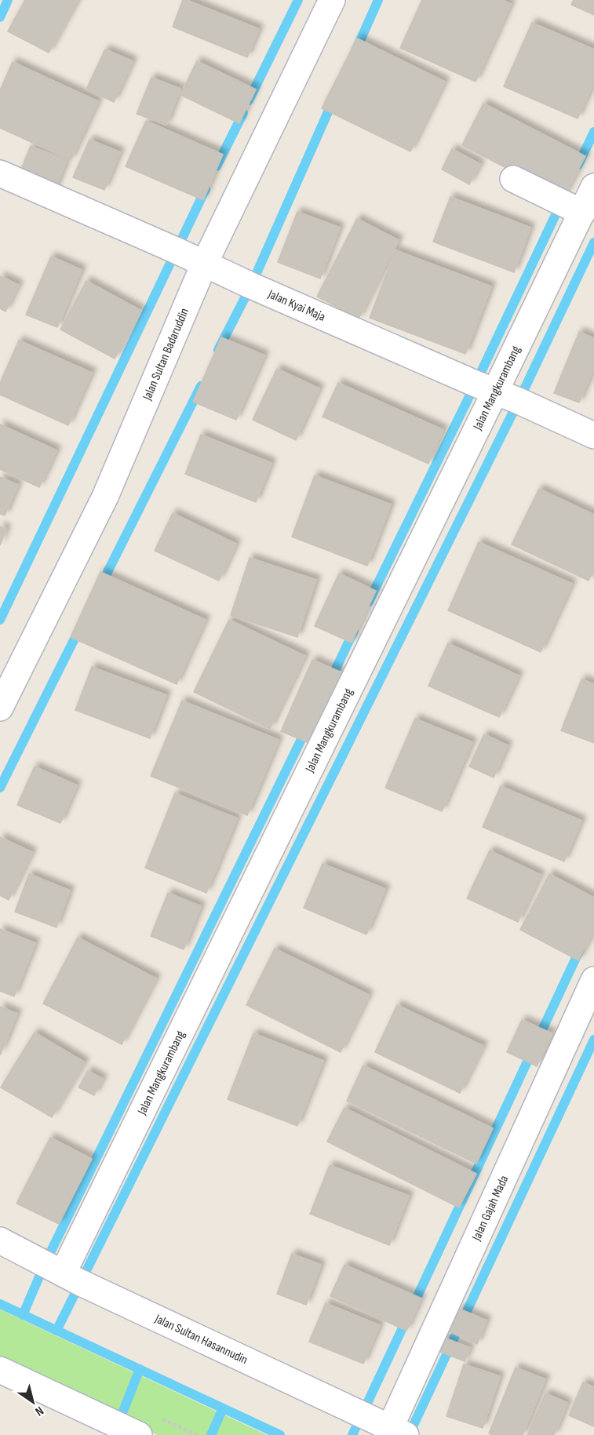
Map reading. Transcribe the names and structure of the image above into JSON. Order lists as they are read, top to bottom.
{
  "streets": {
    "street": [
      "Jalan Kyai Maja",
      "Jalan Sultan Badaruddin",
      "Jalan Mangkurambang",
      "Jalan Gajah Mada",
      "Jalan Sultan Hasannudin"
    ]
  },
  "crossings": [
    ["Jalan Kyai Maja", "Jalan Sultan Badaruddin"],
    ["Jalan Kyai Maja", "Jalan Mangkurambang"],
    ["Jalan Mangkurambang", "Jalan Sultan Hasannudin"],
    ["Jalan Gajah Mada", "Jalan Sultan Hasannudin"]
  ],
  "north": "bottom right"
}
